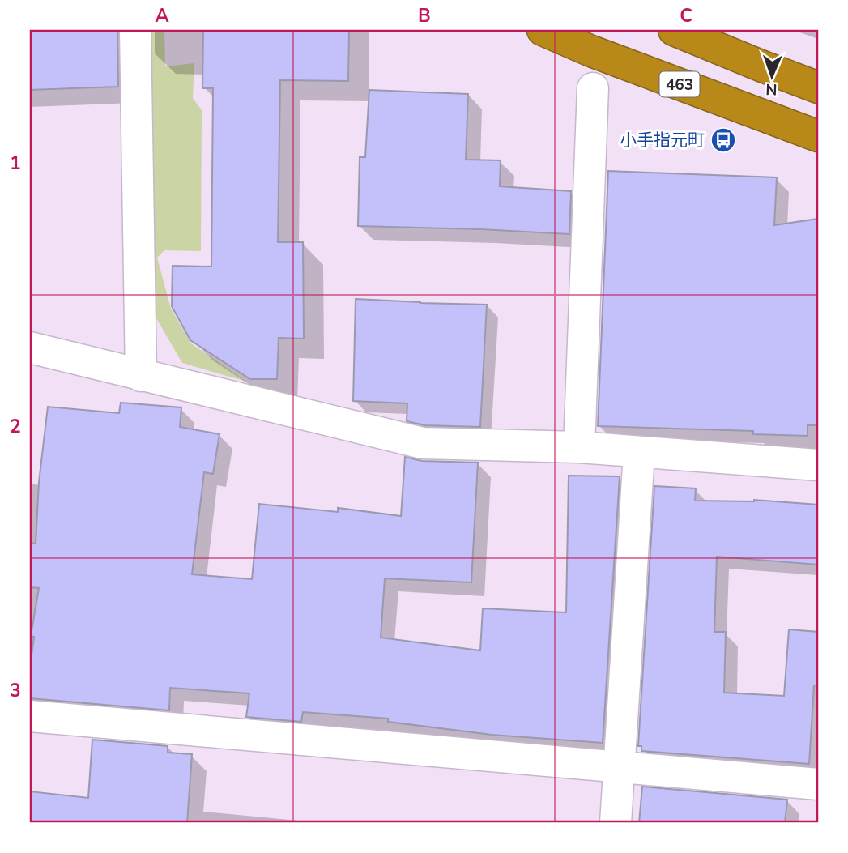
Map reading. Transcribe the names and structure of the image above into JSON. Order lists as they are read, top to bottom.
{
  "streets": {
    "highway": ["463"]
  },
  "places": {
    "bus stop": ["小手指元町"]
  },
  "north": "bottom",
  "grid": {
    "columns": ["A", "B", "C"],
    "rows": ["1", "2", "3"]
  }
}
